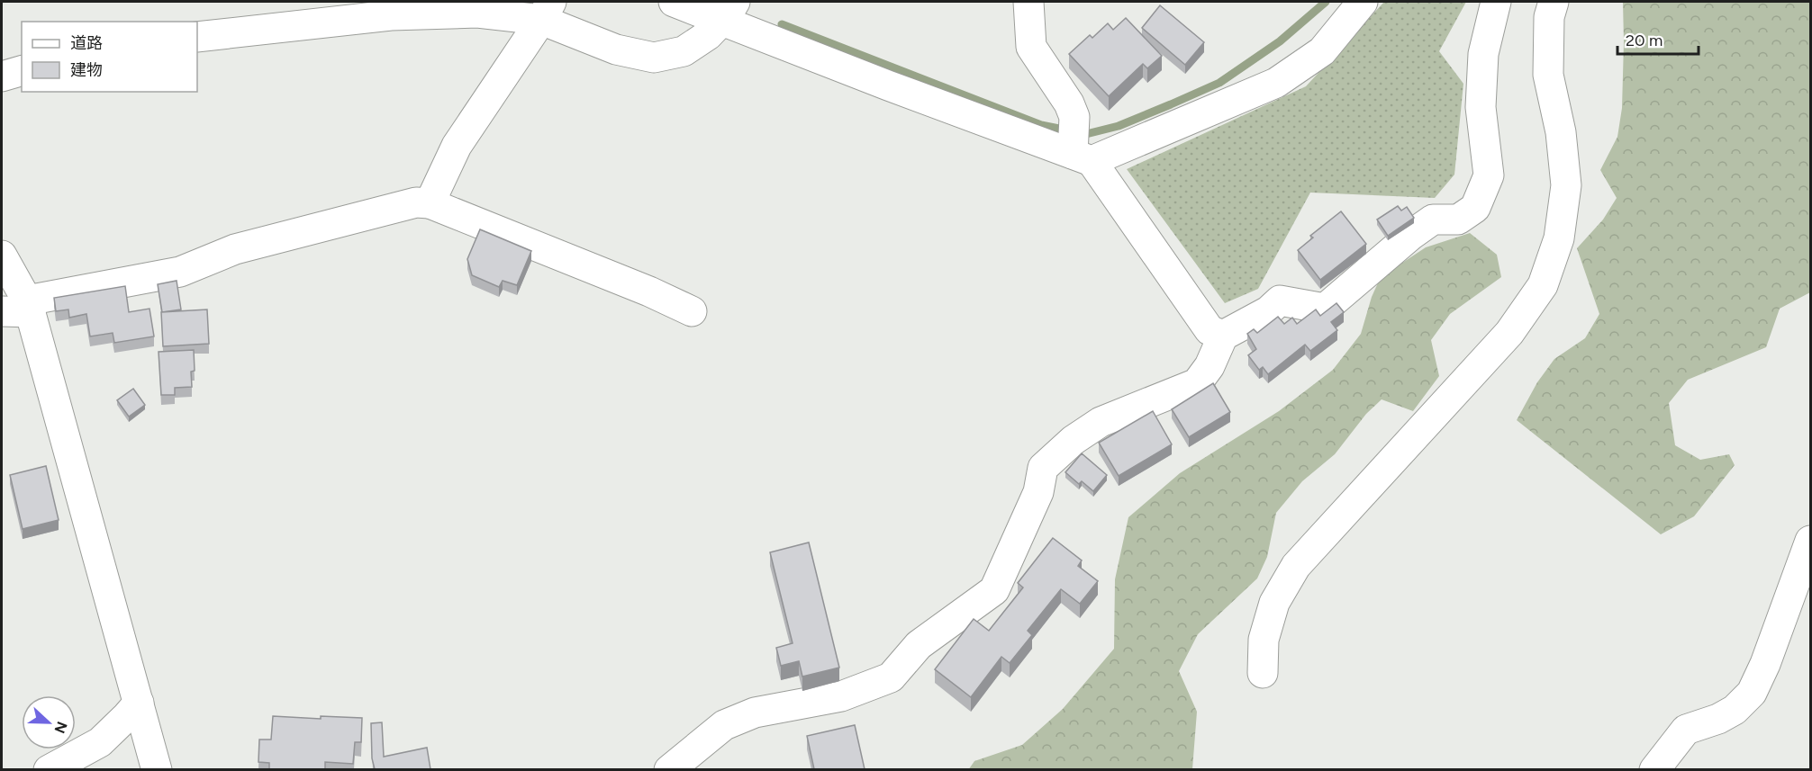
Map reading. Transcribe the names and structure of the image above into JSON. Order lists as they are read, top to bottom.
{
  "legend": ["道路", "建物"],
  "scale_bar": "20 m",
  "north": "right"
}
